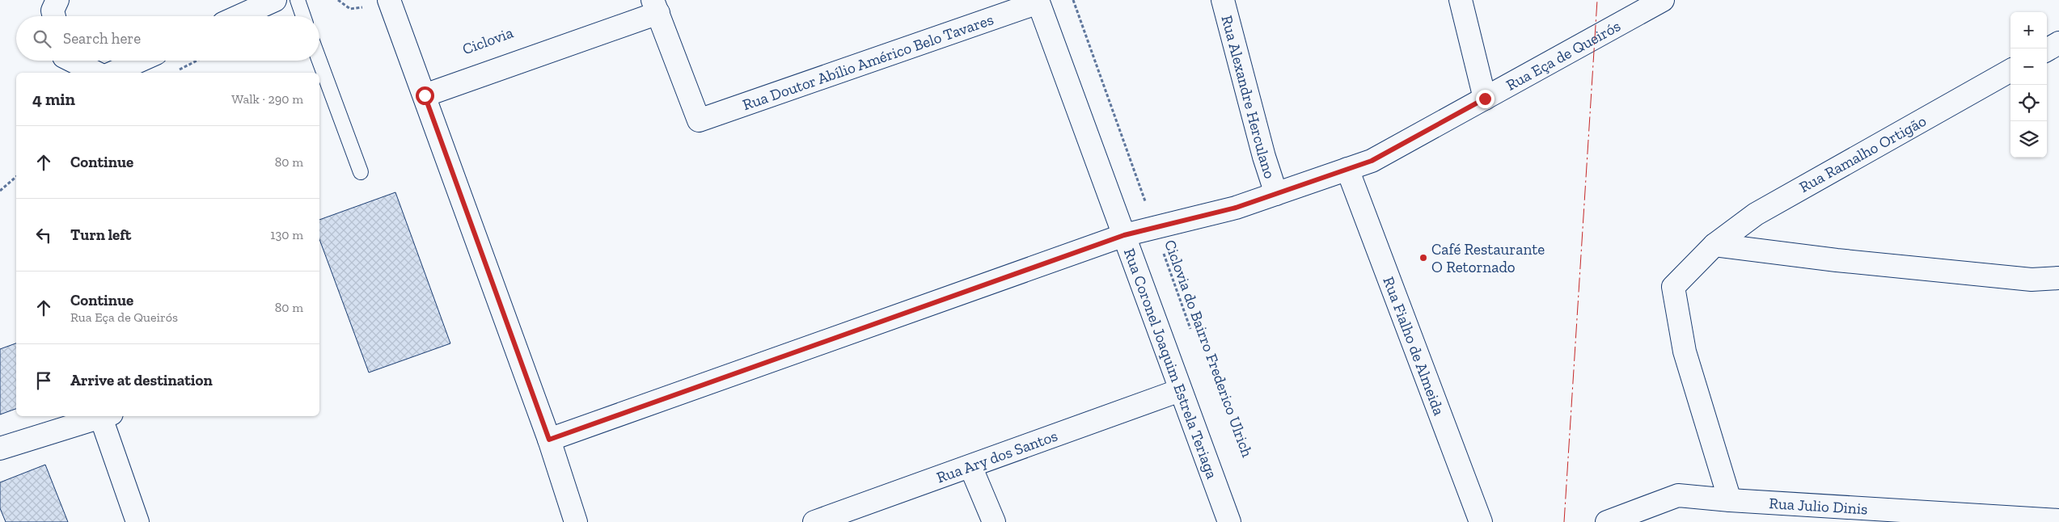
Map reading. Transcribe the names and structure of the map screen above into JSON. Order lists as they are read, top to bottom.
{
  "streets": {
    "street": [
      "Rua Eça de Queirós",
      "Rua Doutor Abílio Américo Belo Tavares",
      "Rua Alexandre Herculano",
      "Rua Ramalho Ortigão",
      "Rua Fialho de Almeida",
      "Rua Coronel Joaquim Estrela Teriaga",
      "Rua Ary dos Santos",
      "Rua Julio Dinis"
    ],
    "path": ["Ciclovia do Bairro Frederico Ulrich"]
  },
  "crossings": [
    ["Rua Eça de Queirós", "Rua Alexandre Herculano"],
    ["Rua Eça de Queirós", "Rua Fialho de Almeida"],
    ["Rua Eça de Queirós", "Ciclovia do Bairro Frederico Ulrich"],
    ["Rua Eça de Queirós", "Rua Coronel Joaquim Estrela Teriaga"],
    ["Rua Doutor Abílio Américo Belo Tavares", "Rua Coronel Joaquim Estrela Teriaga"],
    ["Rua Ramalho Ortigão", "Rua Julio Dinis"],
    ["Rua Coronel Joaquim Estrela Teriaga", "Rua Ary dos Santos"]
  ],
  "places": ["Café Restaurante O Retornado"],
  "page": {
    "map_buttons": ["+", "−"],
    "search": "Search here",
    "heading": ["4 min", "Walk · 290 m"],
    "list": [
      ["Continue", "80 m"],
      ["Turn left", "130 m"],
      ["Continue", "Rua Eça de Queirós", "80 m"],
      "Arrive at destination"
    ]
  }
}
